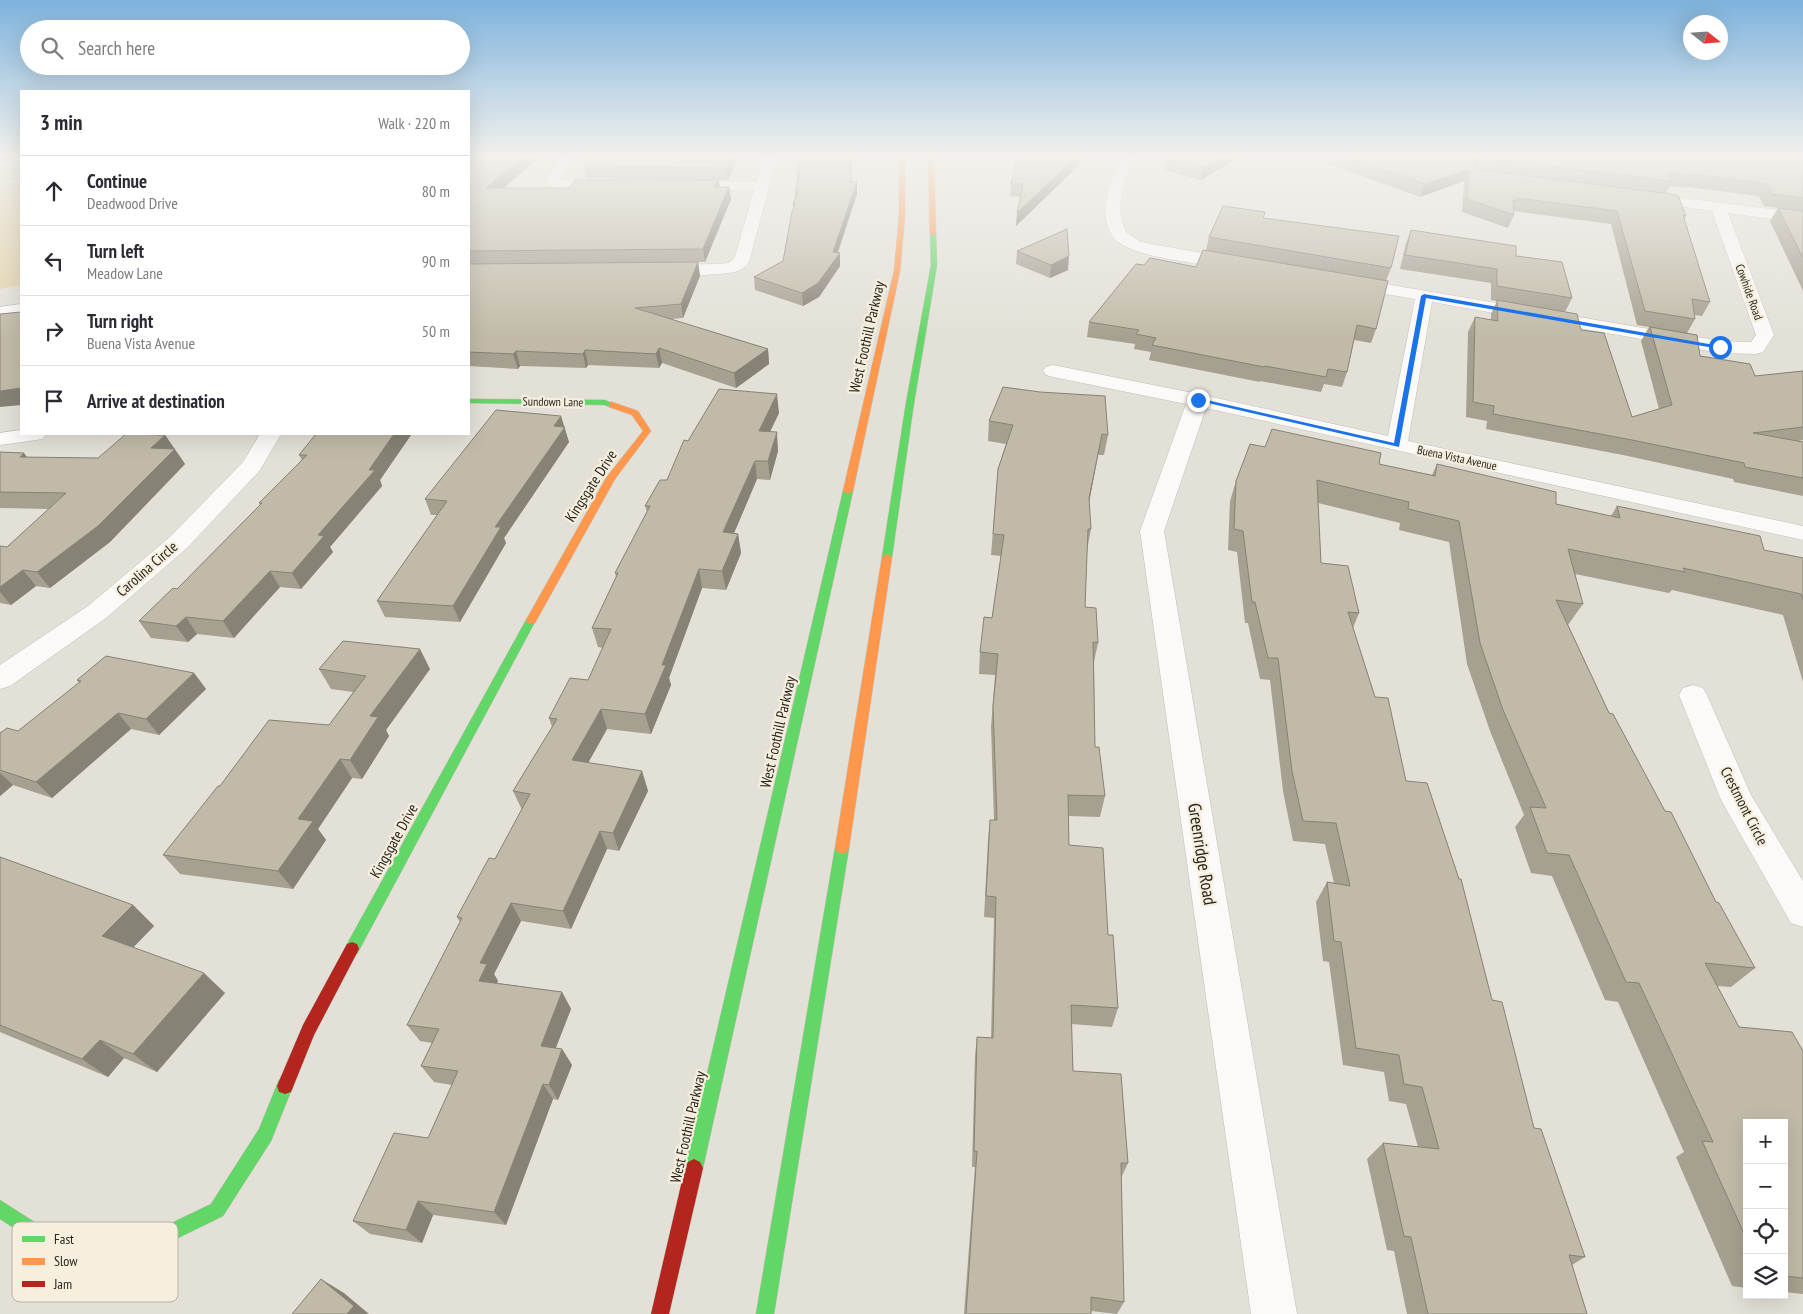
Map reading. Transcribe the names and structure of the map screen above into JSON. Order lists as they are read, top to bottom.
{
  "streets": {
    "main road": ["West Foothill Parkway", "Sundown Lane", "Kingsgate Drive"],
    "street": [
      "Cowhide Road",
      "Buena Vista Avenue",
      "Carolina Circle",
      "Crestmont Circle",
      "Greenridge Road"
    ]
  },
  "crossings": [
    ["Sundown Lane", "Kingsgate Drive"],
    ["Buena Vista Avenue", "Greenridge Road"]
  ],
  "legend": ["Fast", "Slow", "Jam"],
  "north": "right",
  "page": {
    "search": "Search here",
    "heading": ["3 min", "Walk · 220 m"],
    "list": [
      ["Continue", "Deadwood Drive", "80 m"],
      ["Turn left", "Meadow Lane", "90 m"],
      ["Turn right", "Buena Vista Avenue", "50 m"],
      "Arrive at destination"
    ],
    "map_buttons": ["+", "−"]
  }
}
